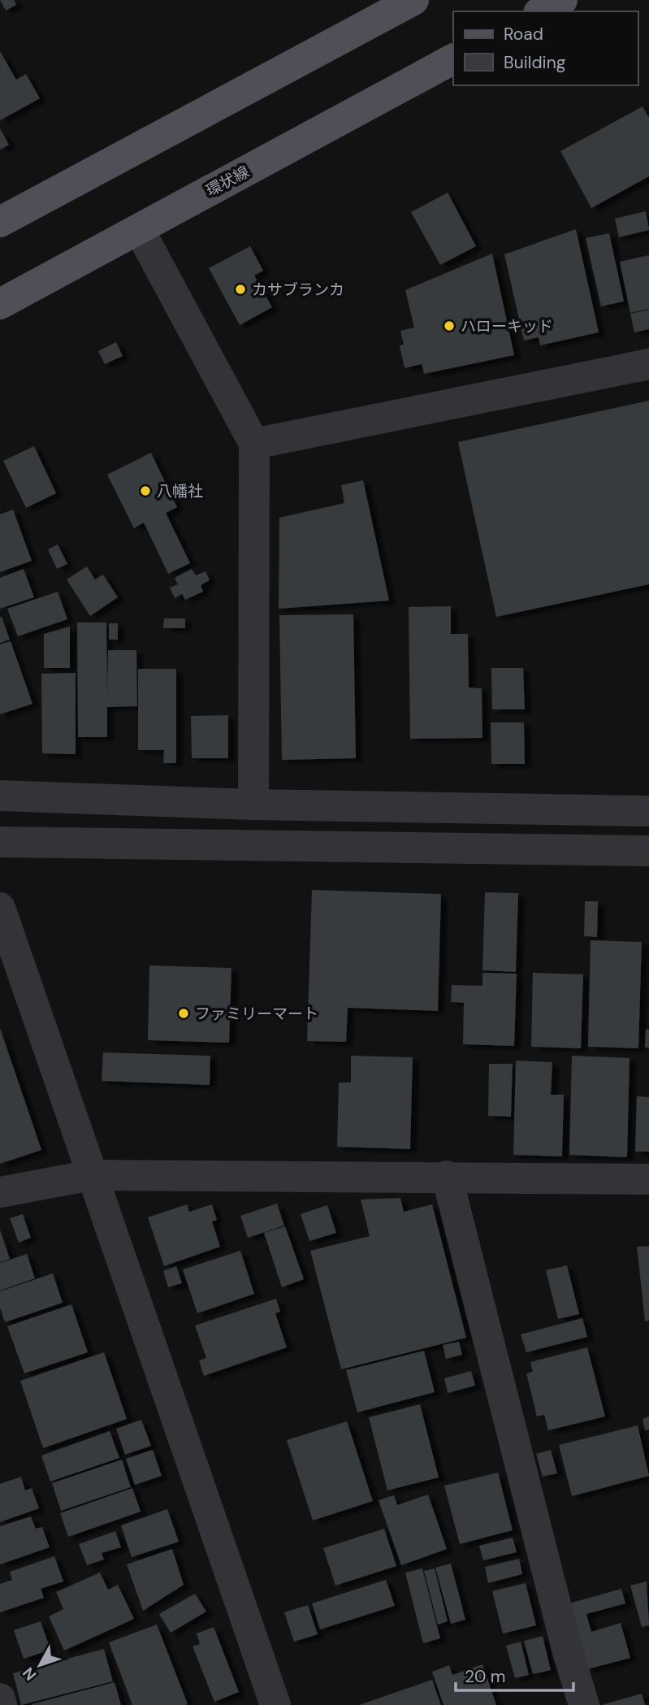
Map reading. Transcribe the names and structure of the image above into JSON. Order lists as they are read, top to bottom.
{
  "streets": {
    "main road": ["環状線"]
  },
  "places": [
    "カサブランカ",
    "ハローキッド",
    "八幡社",
    "ファミリーマート"
  ],
  "legend": ["Road", "Building"],
  "scale_bar": "20 m",
  "north": "bottom left"
}
